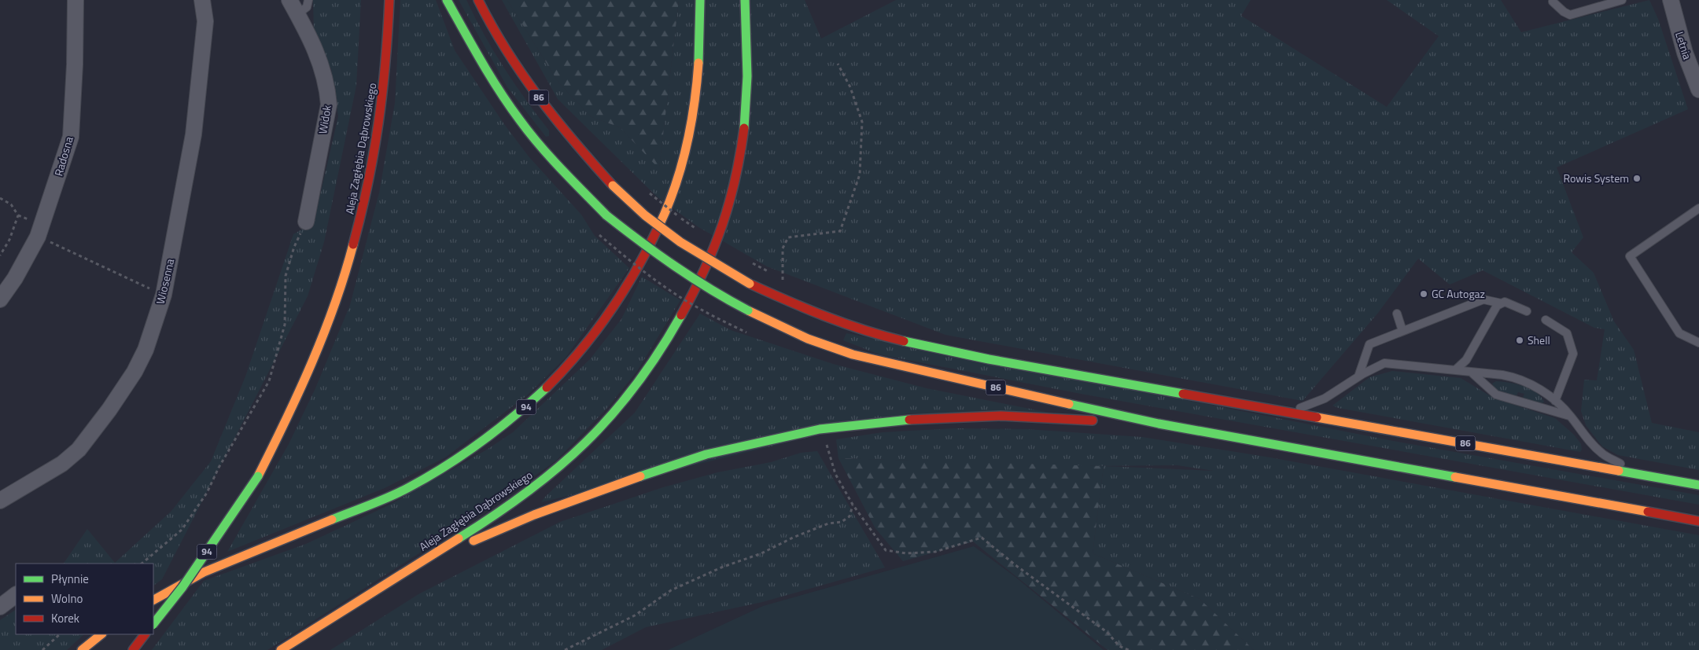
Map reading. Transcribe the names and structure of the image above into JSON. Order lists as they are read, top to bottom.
{
  "streets": {
    "main road": ["86", "Aleja Zagłębia Dąbrowskiego", "94"],
    "street": [
      "Letnia",
      "Widok",
      "Radosna",
      "Wiosenna"
    ]
  },
  "places": ["Rowis System", "GC Autogaz", "Shell"],
  "legend": ["Płynnie", "Wolno", "Korek"]
}
